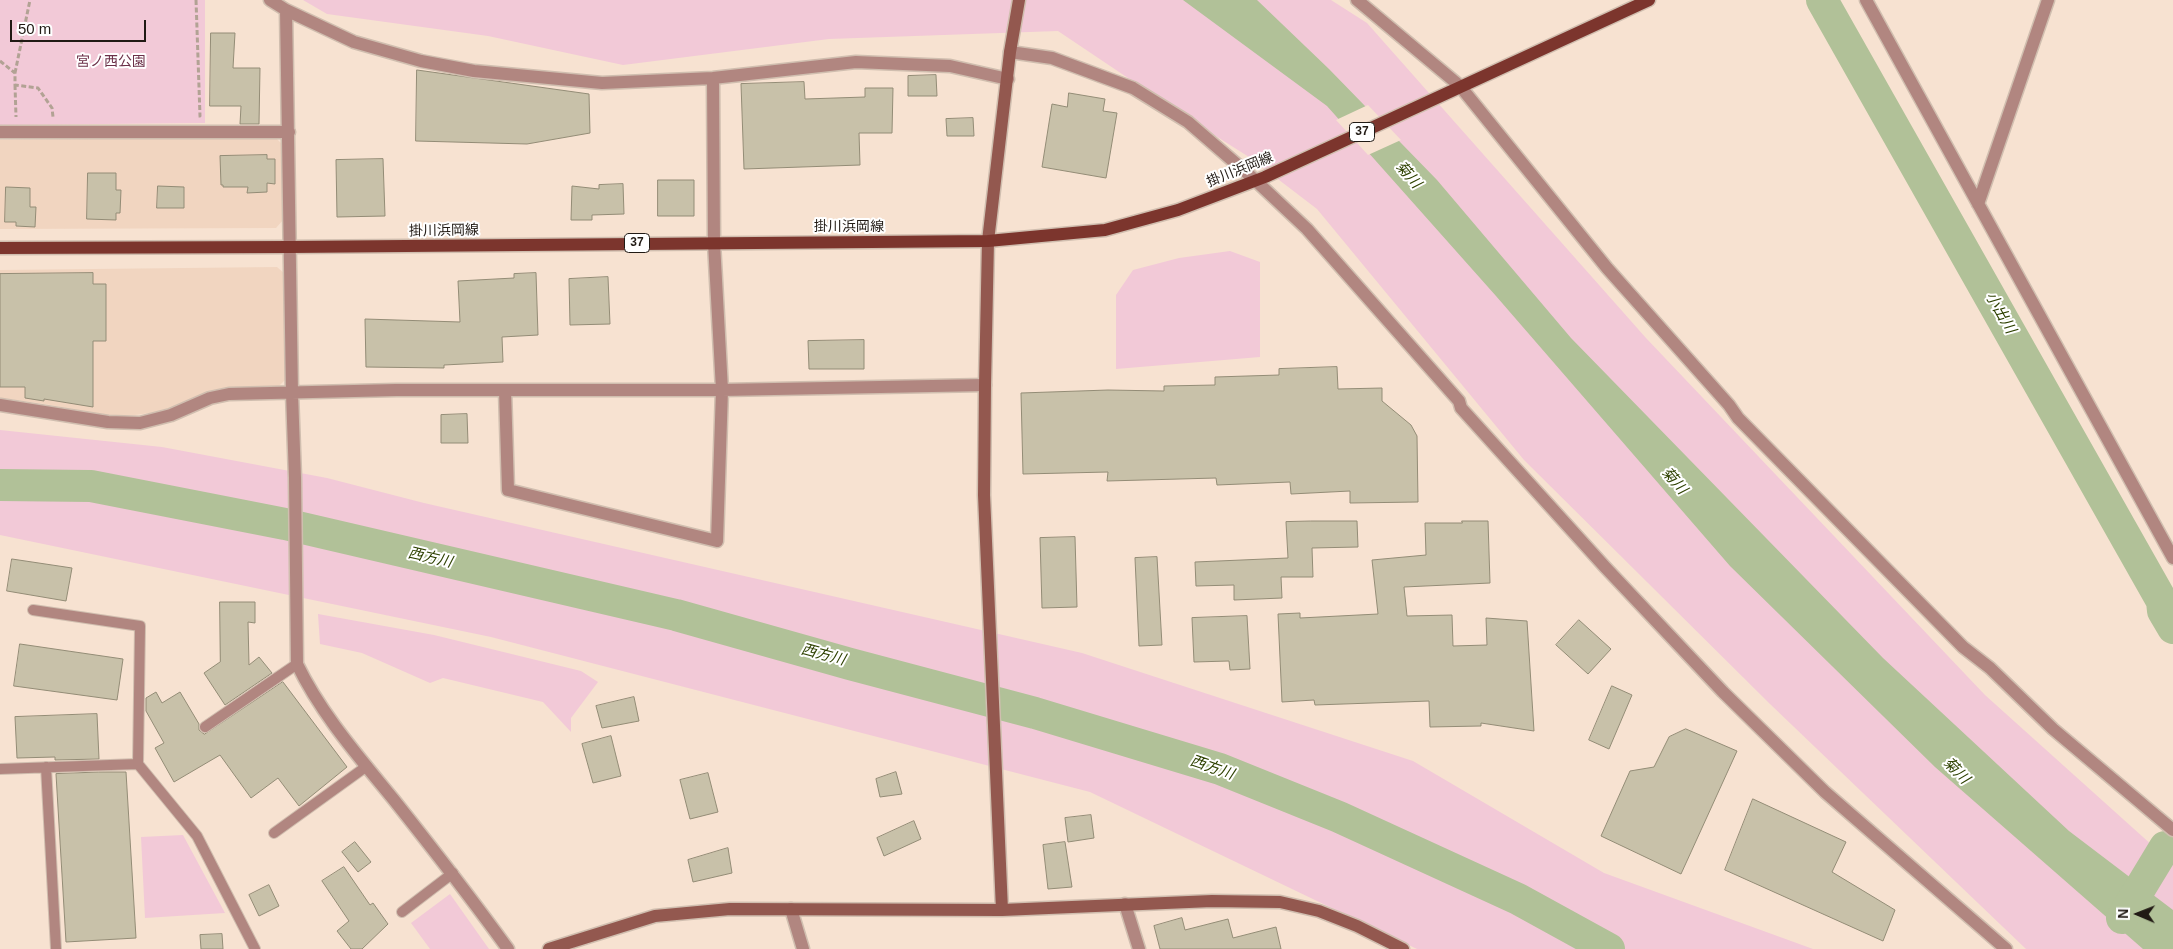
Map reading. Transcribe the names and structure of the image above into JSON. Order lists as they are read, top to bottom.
{
  "streets": {
    "main road": ["37", "掛川浜岡線"]
  },
  "water": ["菊川", "小出川", "西方川"],
  "parks": ["宮ノ西公園"],
  "scale_bar": "50 m",
  "north": "left"
}
